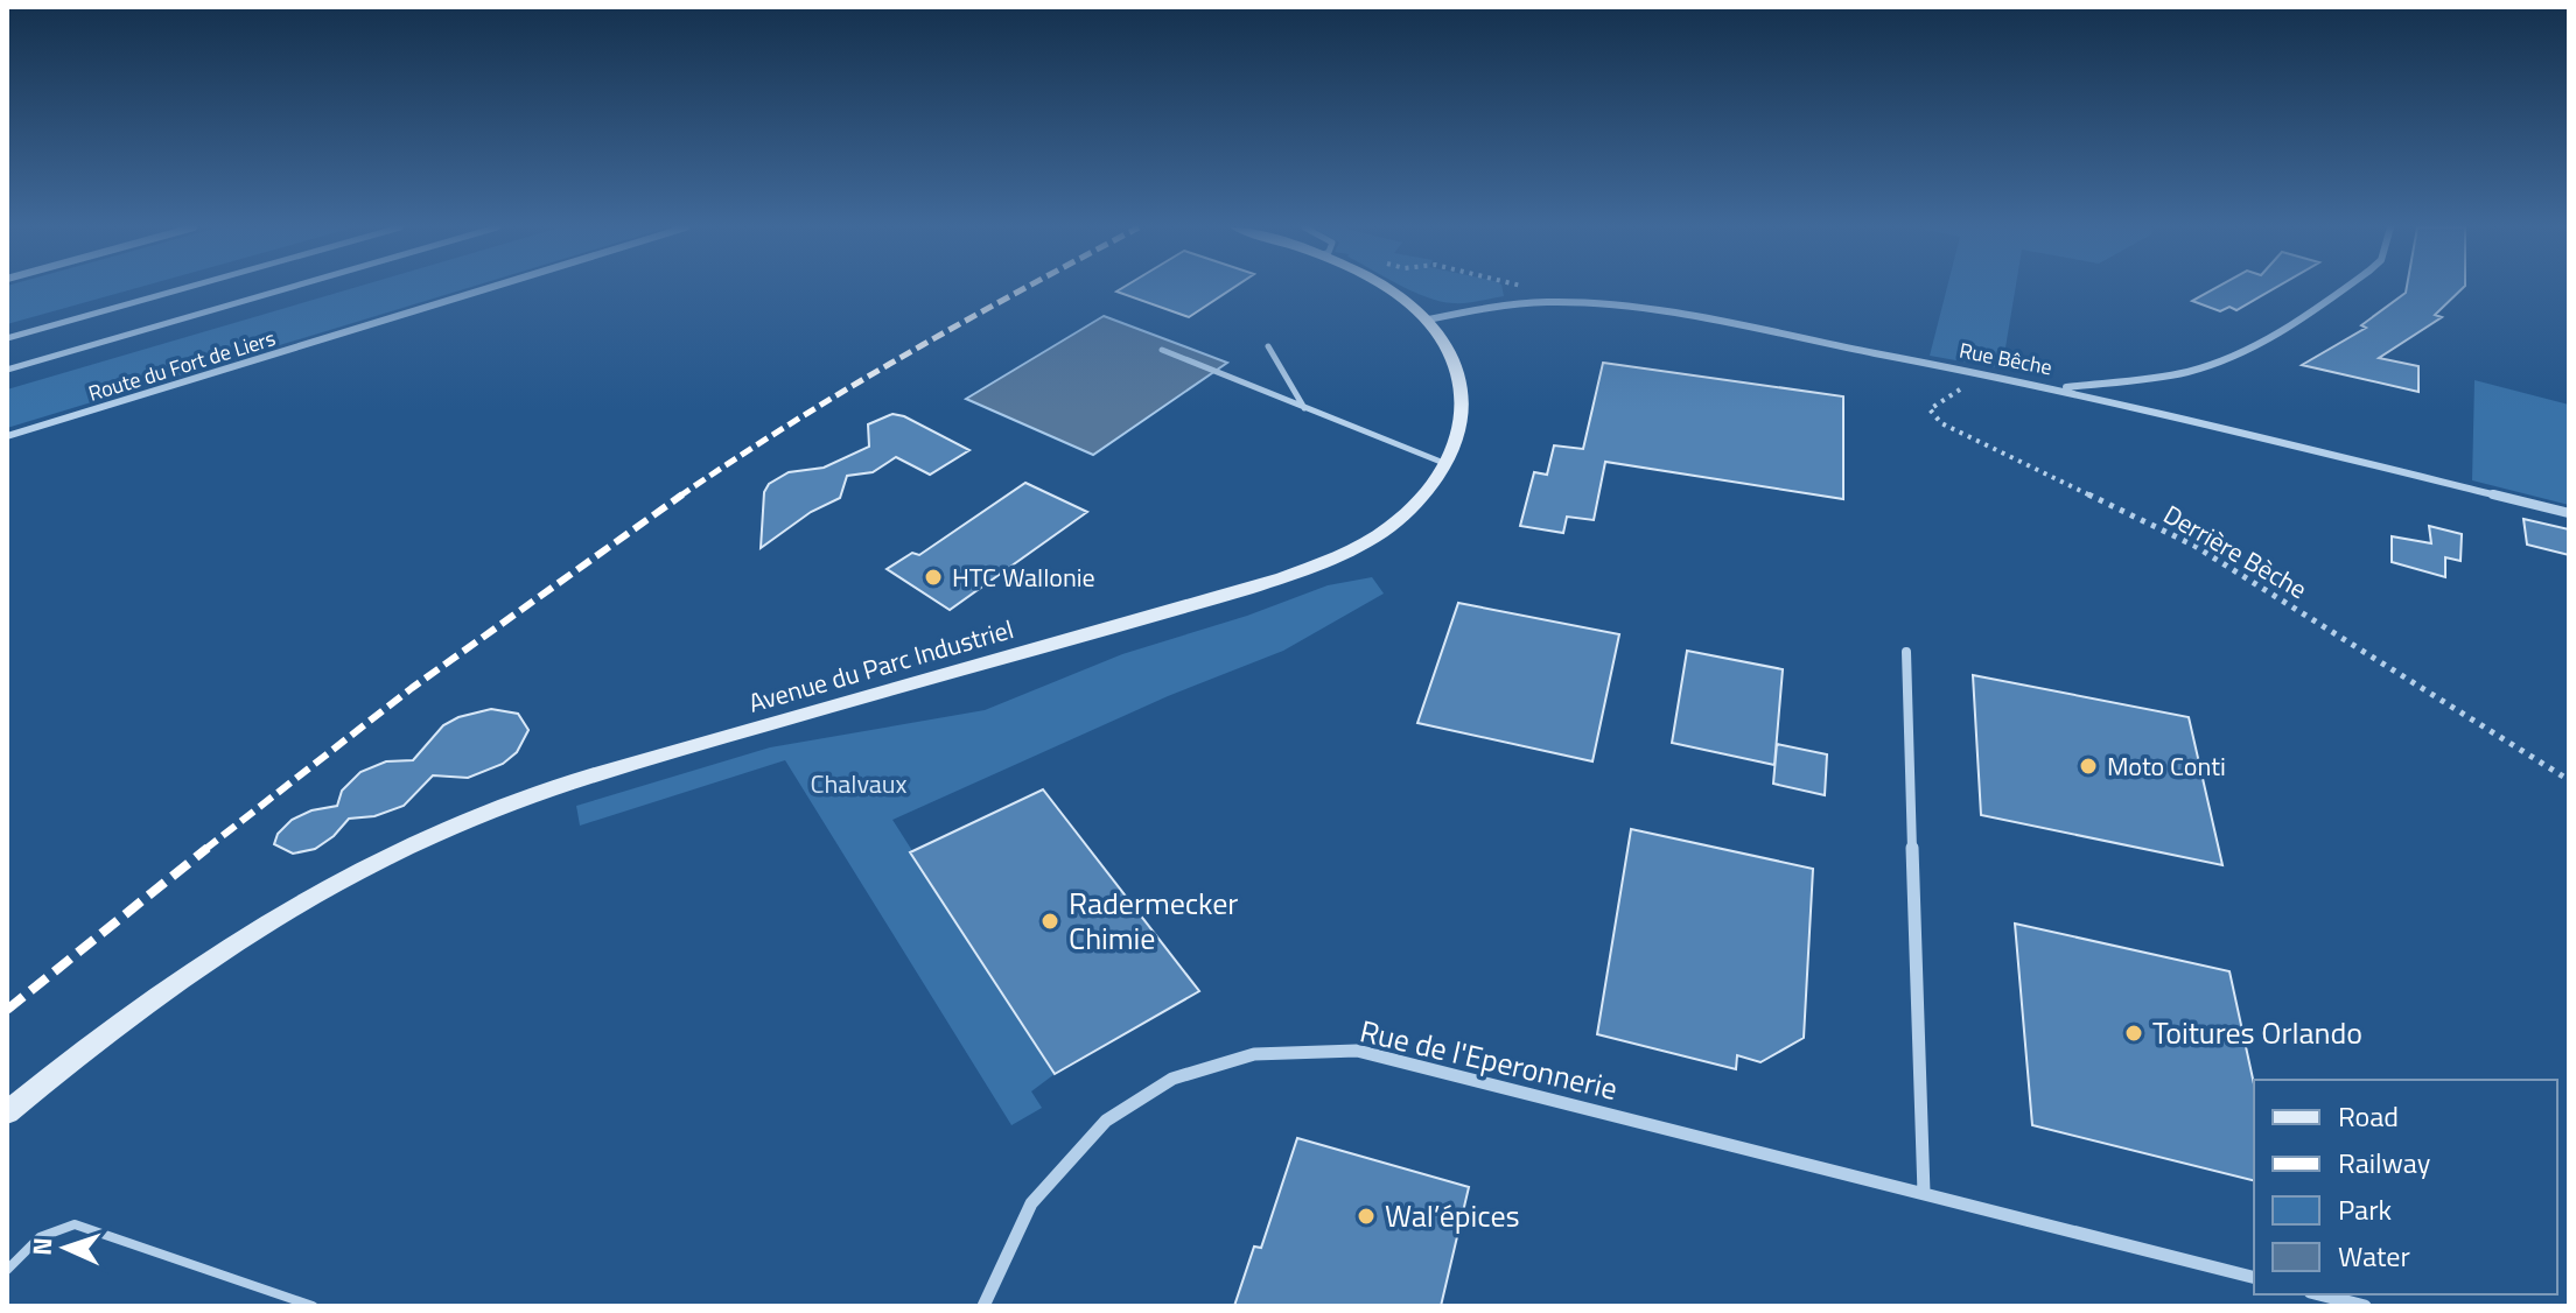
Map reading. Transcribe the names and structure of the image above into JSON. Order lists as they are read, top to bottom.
{
  "streets": {
    "street": [
      "Rue Bêche",
      "Route du Fort de Liers",
      "Avenue du Parc Industriel",
      "Rue de l'Eperonnerie"
    ],
    "path": ["Derrière Bèche"]
  },
  "crossings": [
    ["Rue Bêche", "Derrière Bèche"],
    ["Rue Bêche", "Avenue du Parc Industriel"]
  ],
  "parks": ["Chalvaux"],
  "places": [
    "HTC Wallonie",
    "Moto Conti",
    "Radermecker Chimie",
    "Toitures Orlando",
    "Wal’épices"
  ],
  "legend": [
    "Road",
    "Railway",
    "Park",
    "Water"
  ],
  "north": "left"
}
